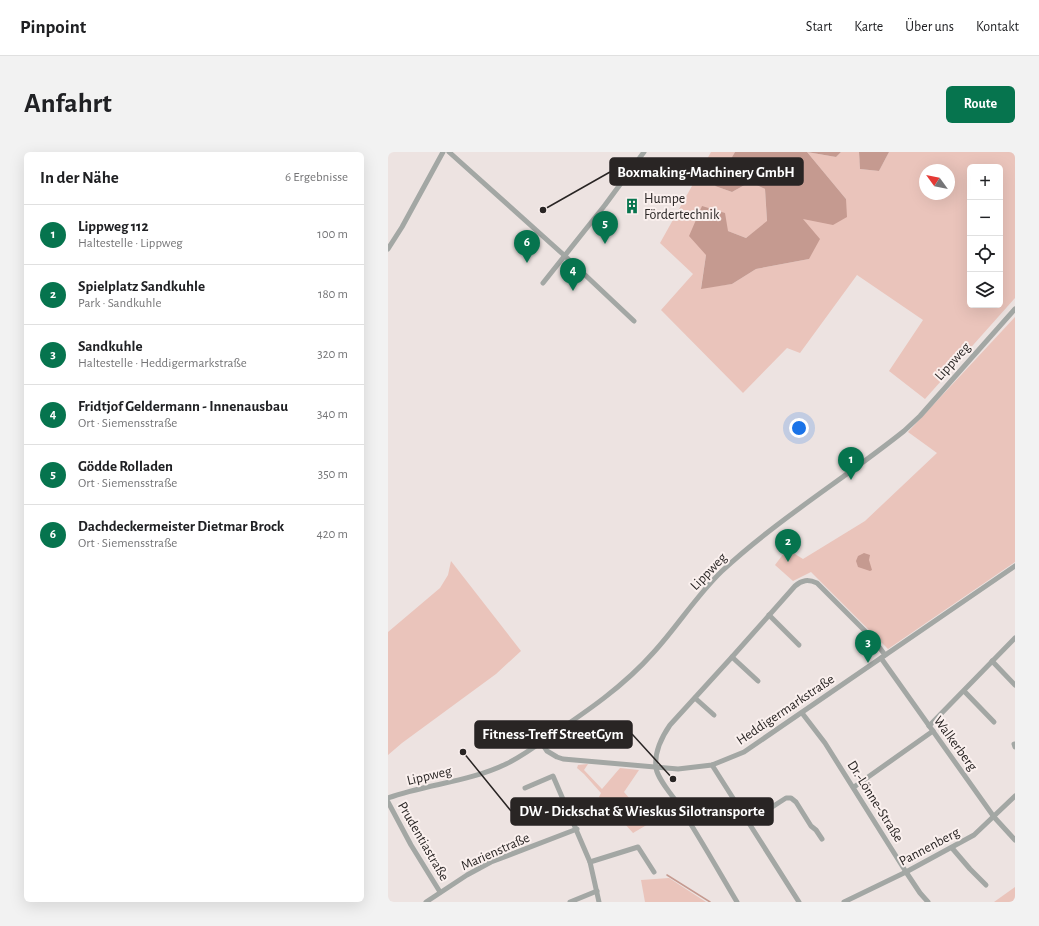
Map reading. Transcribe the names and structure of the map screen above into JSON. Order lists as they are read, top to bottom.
{
  "streets": {
    "street": [
      "Lippweg",
      "Heddigermarkstraße",
      "Walkerberg",
      "Dr.-Lönne-Straße",
      "Prudentiastraße",
      "Pannenberg",
      "Marienstraße"
    ]
  },
  "crossings": [
    ["Lippweg", "Heddigermarkstraße"],
    ["Heddigermarkstraße", "Walkerberg"],
    ["Heddigermarkstraße", "Dr.-Lönne-Straße"],
    ["Walkerberg", "Pannenberg"],
    ["Dr.-Lönne-Straße", "Pannenberg"],
    ["Prudentiastraße", "Marienstraße"]
  ],
  "places": {
    "building": ["Humpe Fördertechnik"],
    "other": ["Boxmaking-Machinery GmbH", "DW - Dickschat & Wieskus Silotransporte", "Fitness-Treff StreetGym"]
  },
  "north": "top left",
  "page": {
    "header": "Pinpoint",
    "nav": [
      "Start",
      "Karte",
      "Über uns",
      "Kontakt"
    ],
    "buttons": "Route",
    "title": "Anfahrt",
    "heading": ["In der Nähe", "6 Ergebnisse"],
    "map_buttons": ["+", "−"],
    "list": [
      {
        "mark": "1",
        "name": "Lippweg 112",
        "note": "Haltestelle · Lippweg",
        "value": "100 m"
      },
      {
        "mark": "2",
        "name": "Spielplatz Sandkuhle",
        "note": "Park · Sandkuhle",
        "value": "180 m"
      },
      {
        "mark": "3",
        "name": "Sandkuhle",
        "note": "Haltestelle · Heddigermarkstraße",
        "value": "320 m"
      },
      {
        "mark": "4",
        "name": "Fridtjof Geldermann - Innenausbau",
        "note": "Ort · Siemensstraße",
        "value": "340 m"
      },
      {
        "mark": "5",
        "name": "Gödde Rolladen",
        "note": "Ort · Siemensstraße",
        "value": "350 m"
      },
      {
        "mark": "6",
        "name": "Dachdeckermeister Dietmar Brock",
        "note": "Ort · Siemensstraße",
        "value": "420 m"
      }
    ],
    "pins": [
      "5",
      "6",
      "4",
      "1",
      "2",
      "3"
    ]
  }
}
